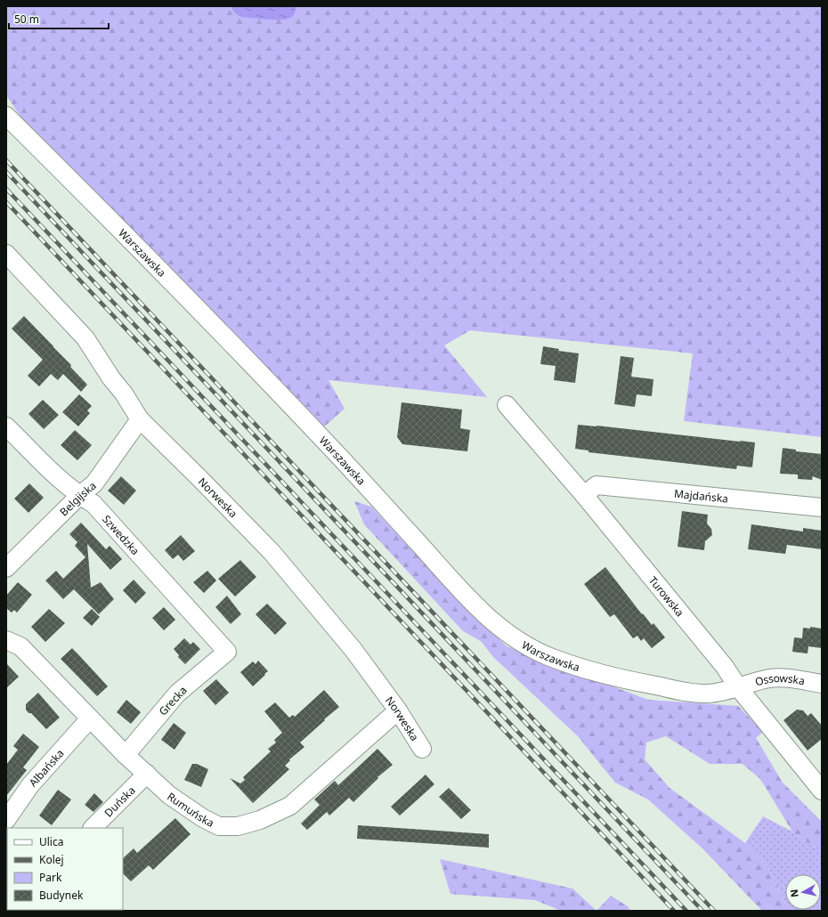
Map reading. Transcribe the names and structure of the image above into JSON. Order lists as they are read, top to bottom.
{
  "streets": {
    "street": [
      "Warszawska",
      "Majdańska",
      "Norweska",
      "Belgijska",
      "Szwedzka",
      "Turowska",
      "Ossowska",
      "Grecka",
      "Albańska",
      "Duńska",
      "Rumuńska"
    ]
  },
  "crossings": [
    ["Warszawska", "Turowska"],
    ["Warszawska", "Ossowska"],
    ["Majdańska", "Turowska"],
    ["Norweska", "Belgijska"],
    ["Norweska", "Rumuńska"],
    ["Belgijska", "Szwedzka"],
    ["Szwedzka", "Grecka"],
    ["Turowska", "Ossowska"],
    ["Grecka", "Rumuńska"],
    ["Albańska", "Rumuńska"],
    ["Duńska", "Rumuńska"]
  ],
  "legend": [
    "Ulica",
    "Kolej",
    "Park",
    "Budynek"
  ],
  "scale_bar": "50 m",
  "north": "left"
}
